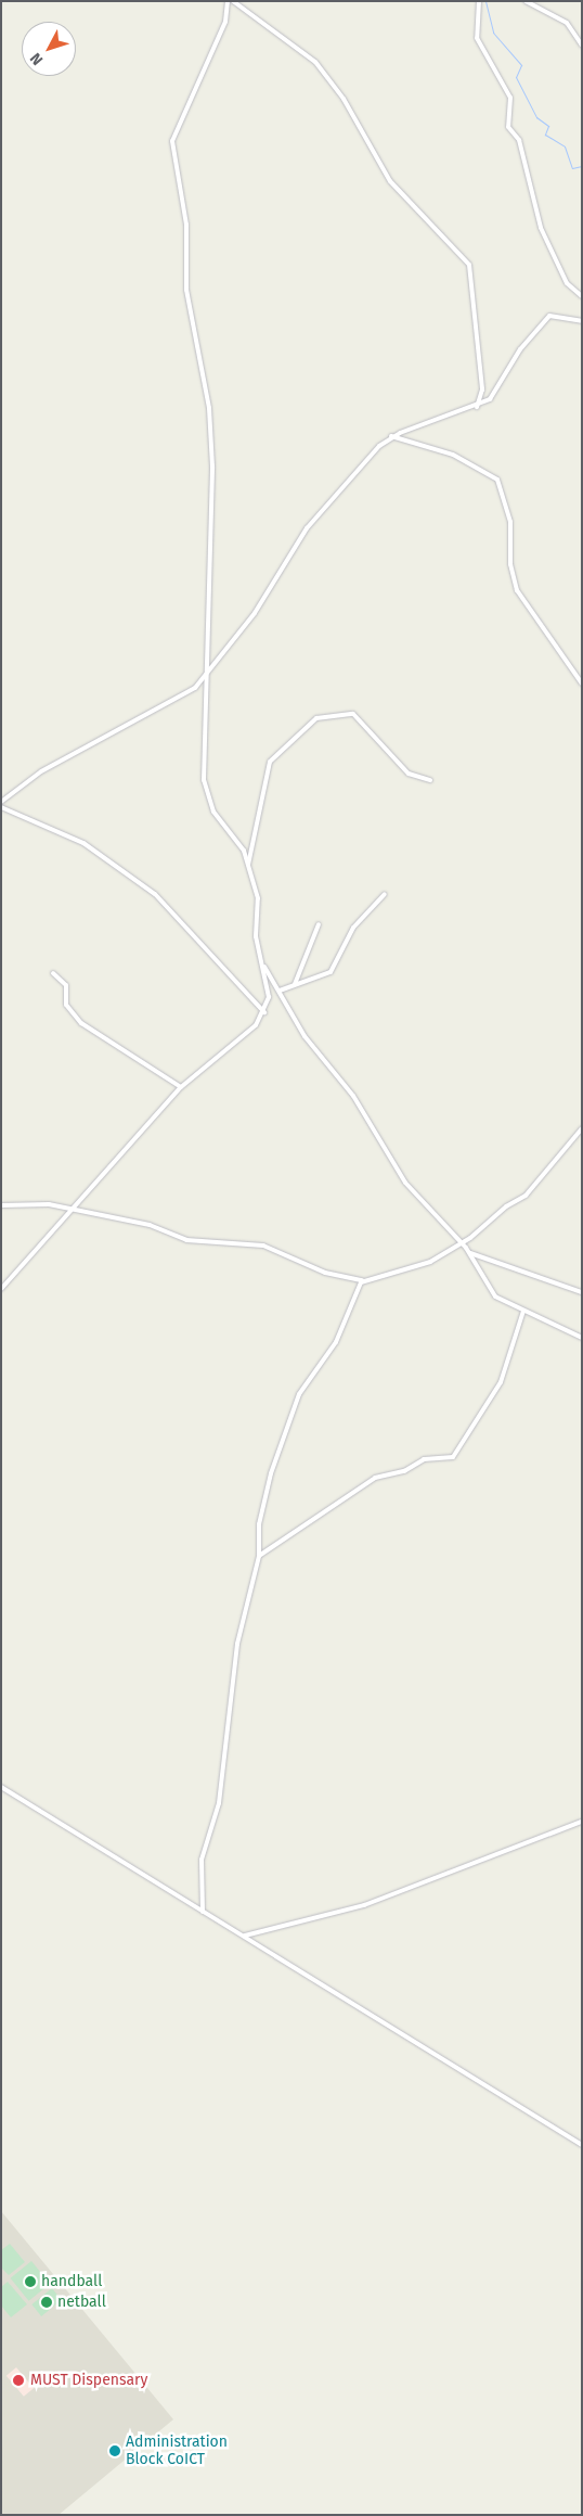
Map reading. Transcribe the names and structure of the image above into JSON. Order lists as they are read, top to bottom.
{
  "places": [
    "handball",
    "netball",
    "MUST Dispensary",
    "Administration Block CoICT"
  ],
  "north": "bottom left"
}
